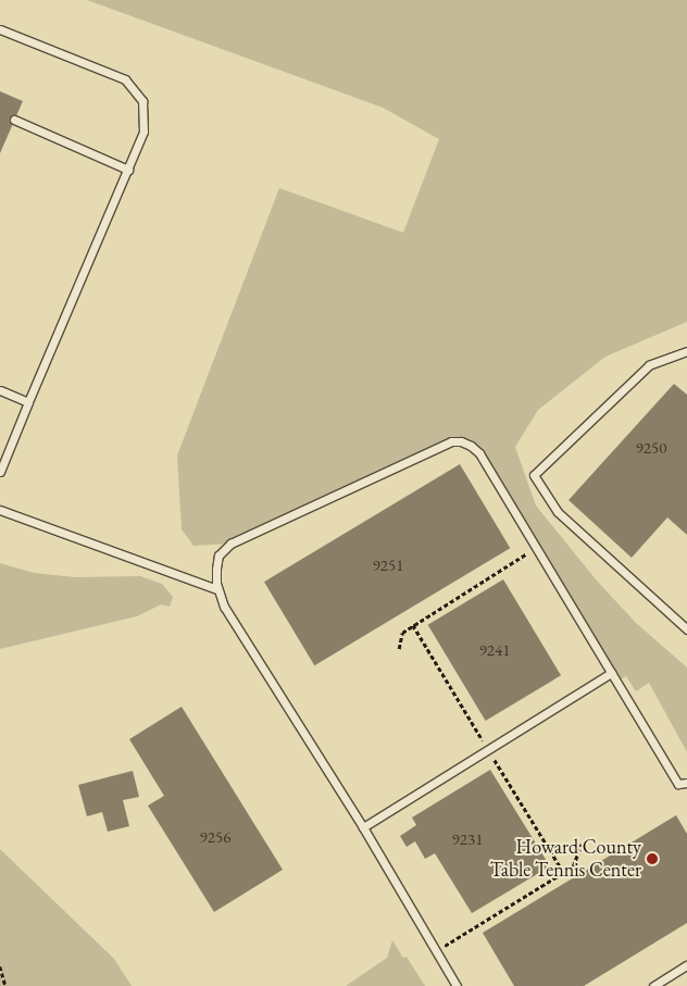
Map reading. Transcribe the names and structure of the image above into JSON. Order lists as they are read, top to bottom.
{
  "places": ["Howard County Table Tennis Center"],
  "house_numbers": [
    "9250",
    "9251",
    "9241",
    "9256",
    "9231"
  ]
}
